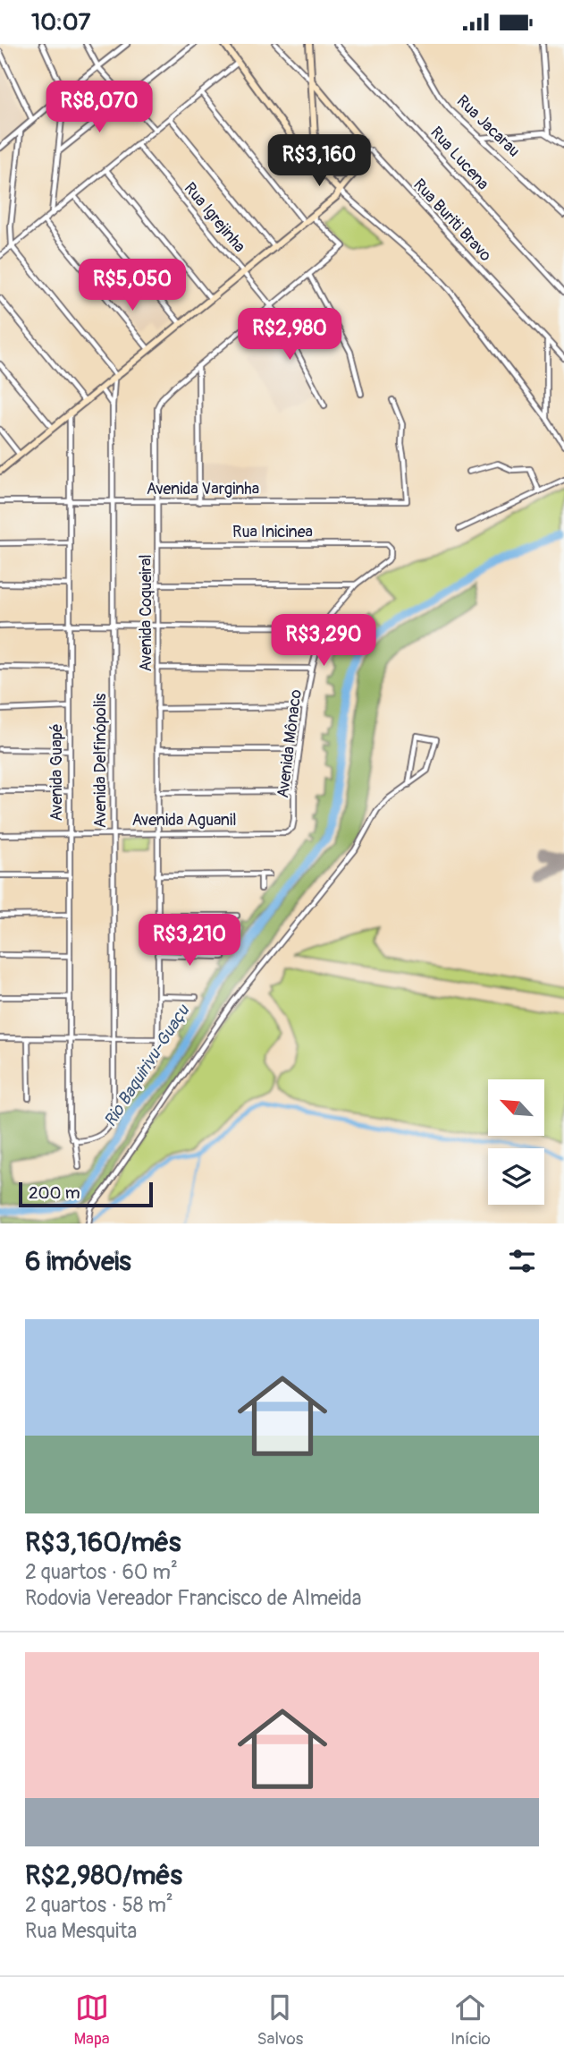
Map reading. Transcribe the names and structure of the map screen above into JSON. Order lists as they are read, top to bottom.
{
  "streets": {
    "main road": ["Rua Buriti Bravo"],
    "street": [
      "Rua Jacarau",
      "Rua Lucena",
      "Rua Igrejinha",
      "Avenida Varginha",
      "Rua Inicinea",
      "Avenida Coqueiral",
      "Avenida Mônaco",
      "Avenida Delfinópolis",
      "Avenida Guapé",
      "Avenida Aguanil"
    ]
  },
  "crossings": [
    ["Rua Igrejinha", "Avenida Coqueiral"],
    ["Avenida Varginha", "Avenida Coqueiral"],
    ["Avenida Varginha", "Avenida Delfinópolis"],
    ["Avenida Varginha", "Avenida Guapé"],
    ["Rua Inicinea", "Avenida Coqueiral"],
    ["Rua Inicinea", "Avenida Mônaco"],
    ["Avenida Coqueiral", "Avenida Aguanil"],
    ["Avenida Mônaco", "Avenida Aguanil"],
    ["Avenida Delfinópolis", "Avenida Guapé"],
    ["Avenida Delfinópolis", "Avenida Aguanil"],
    ["Avenida Guapé", "Avenida Aguanil"]
  ],
  "water": ["Rio Baquirivu-Guaçu"],
  "scale_bar": "200 m",
  "north": "top left",
  "page": {
    "status": "10:07",
    "price": [
      "R$8,070",
      "R$3,160",
      "R$5,050",
      "R$2,980",
      "R$3,290",
      "R$3,210"
    ],
    "scale": "200 m",
    "heading": "6 imóveis",
    "list": [
      {
        "name": "R$3,160/mês",
        "note": "2 quartos · 60 m² · Rodovia Vereador Francisco de Almeida"
      },
      {
        "name": "R$2,980/mês",
        "note": "2 quartos · 58 m² · Rua Mesquita"
      }
    ],
    "tabs": ["Mapa", "Salvos", "Início"]
  }
}
